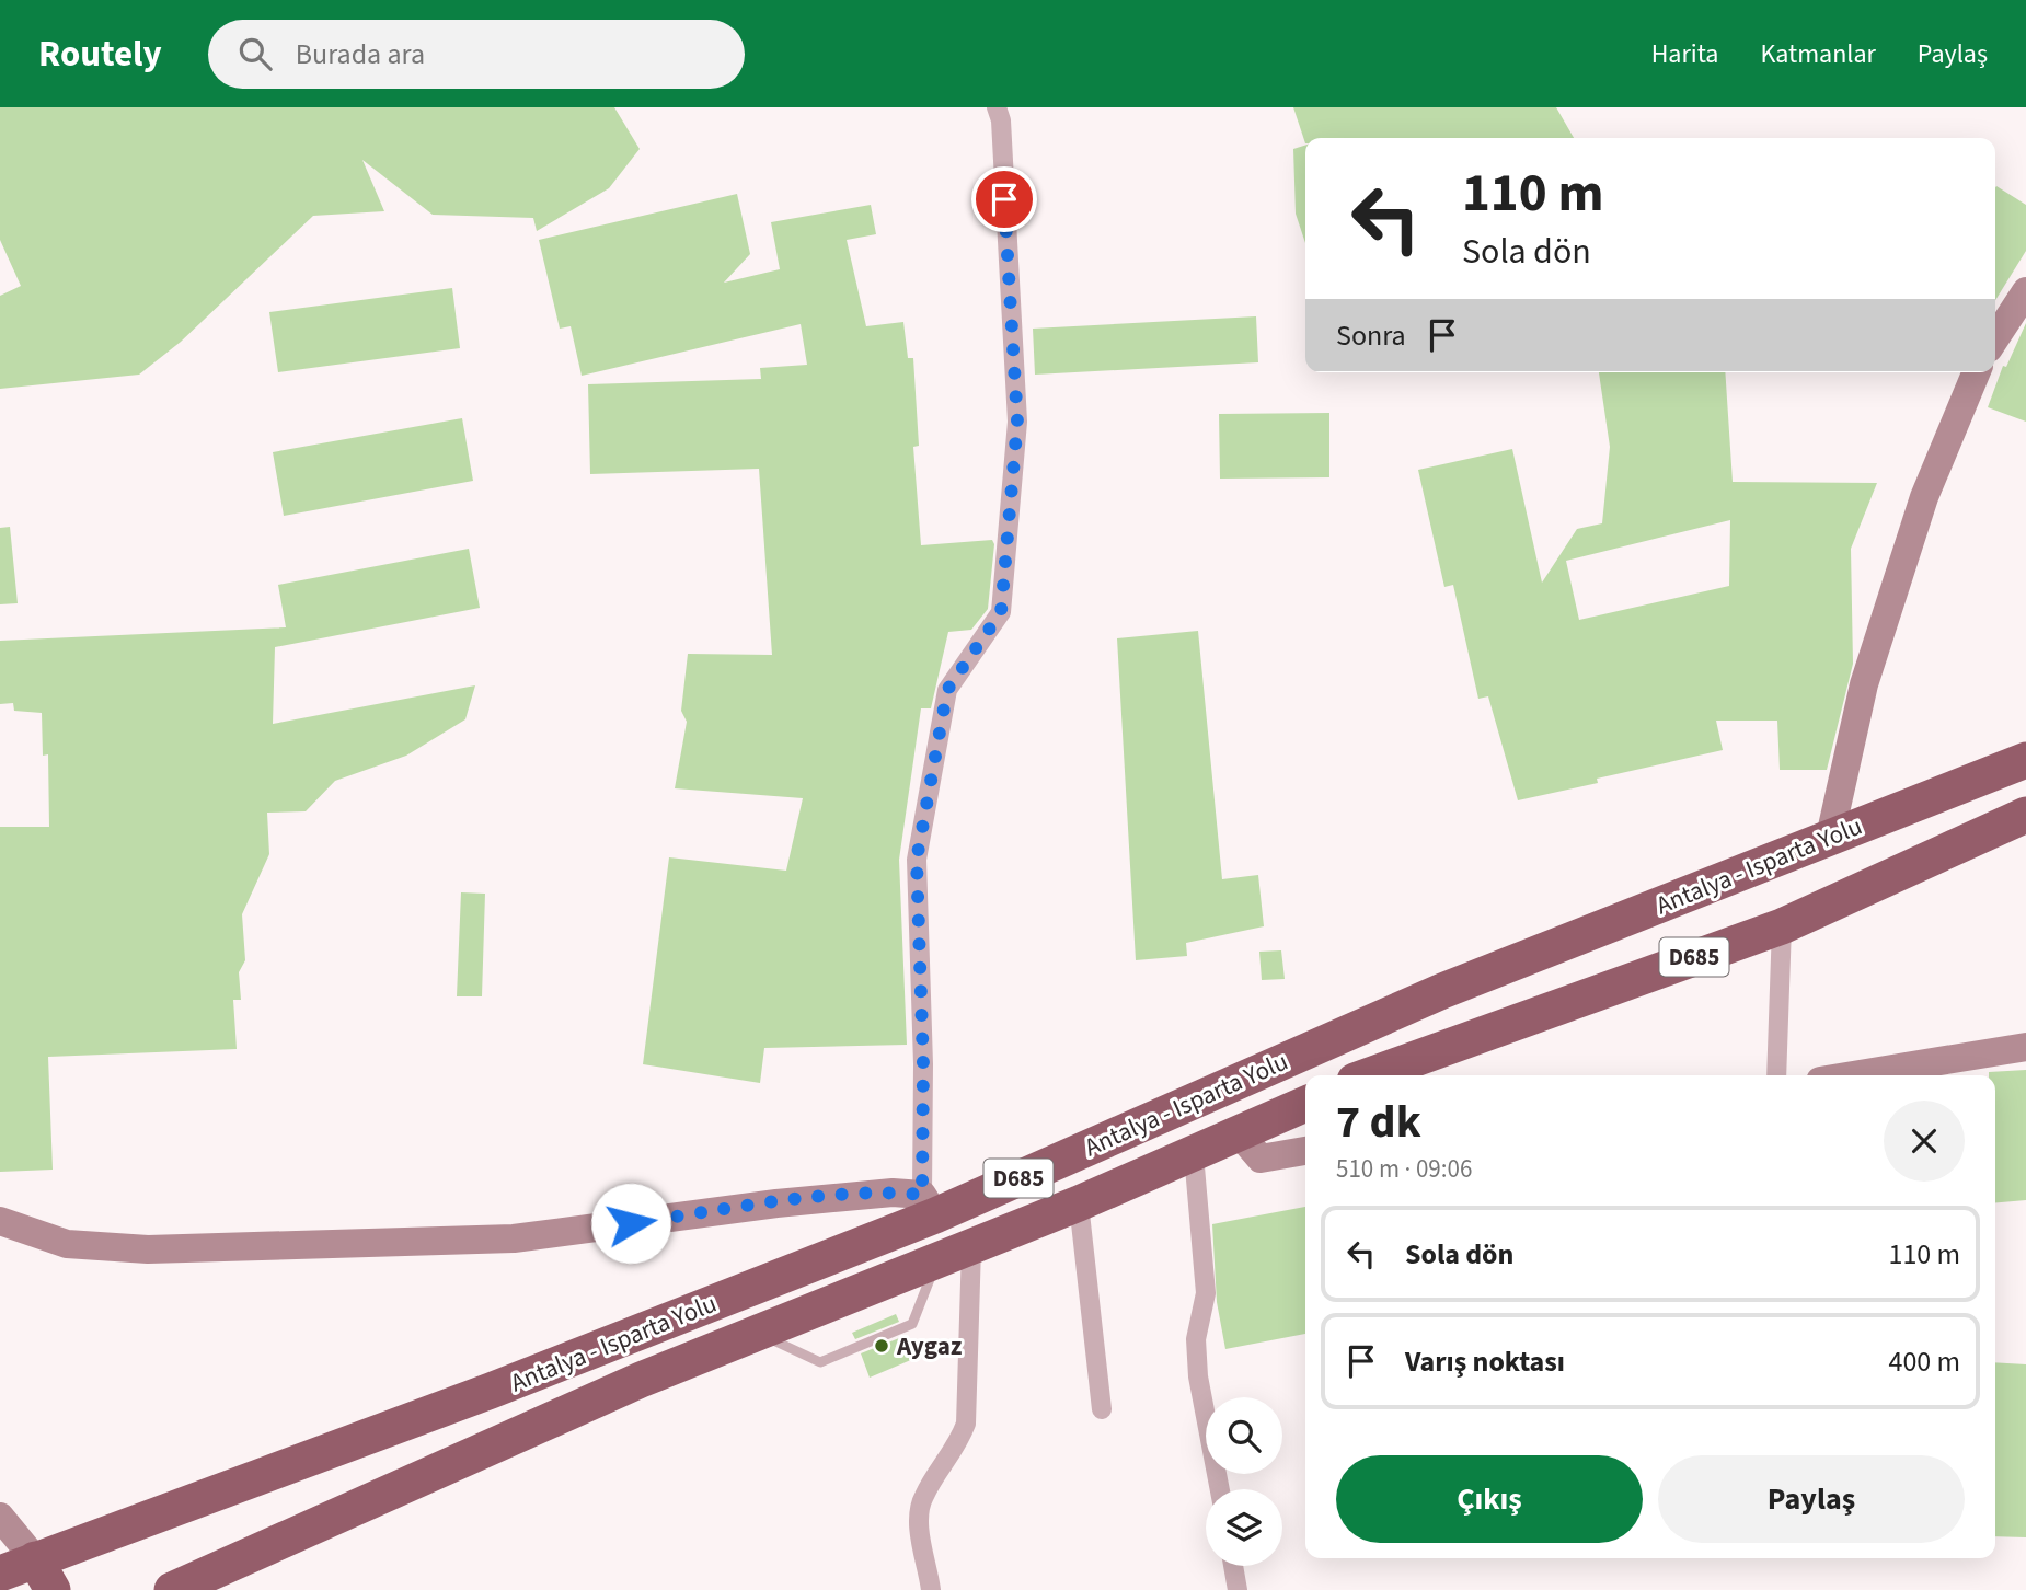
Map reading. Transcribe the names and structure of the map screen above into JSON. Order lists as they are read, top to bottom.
{
  "streets": {
    "highway": ["Antalya - Isparta Yolu", "D685"]
  },
  "places": ["Aygaz"],
  "page": {
    "header": "Routely",
    "search": "Burada ara",
    "nav": ["Harita", "Katmanlar", "Paylaş"],
    "turn": ["110 m", "Sola dön"],
    "then": "Sonra",
    "heading": ["7 dk", "510 m · 09:06"],
    "list": [
      {
        "name": "Sola dön",
        "value": "110 m"
      },
      {
        "name": "Varış noktası",
        "value": "400 m"
      }
    ],
    "buttons": ["Çıkış", "Paylaş"]
  }
}
